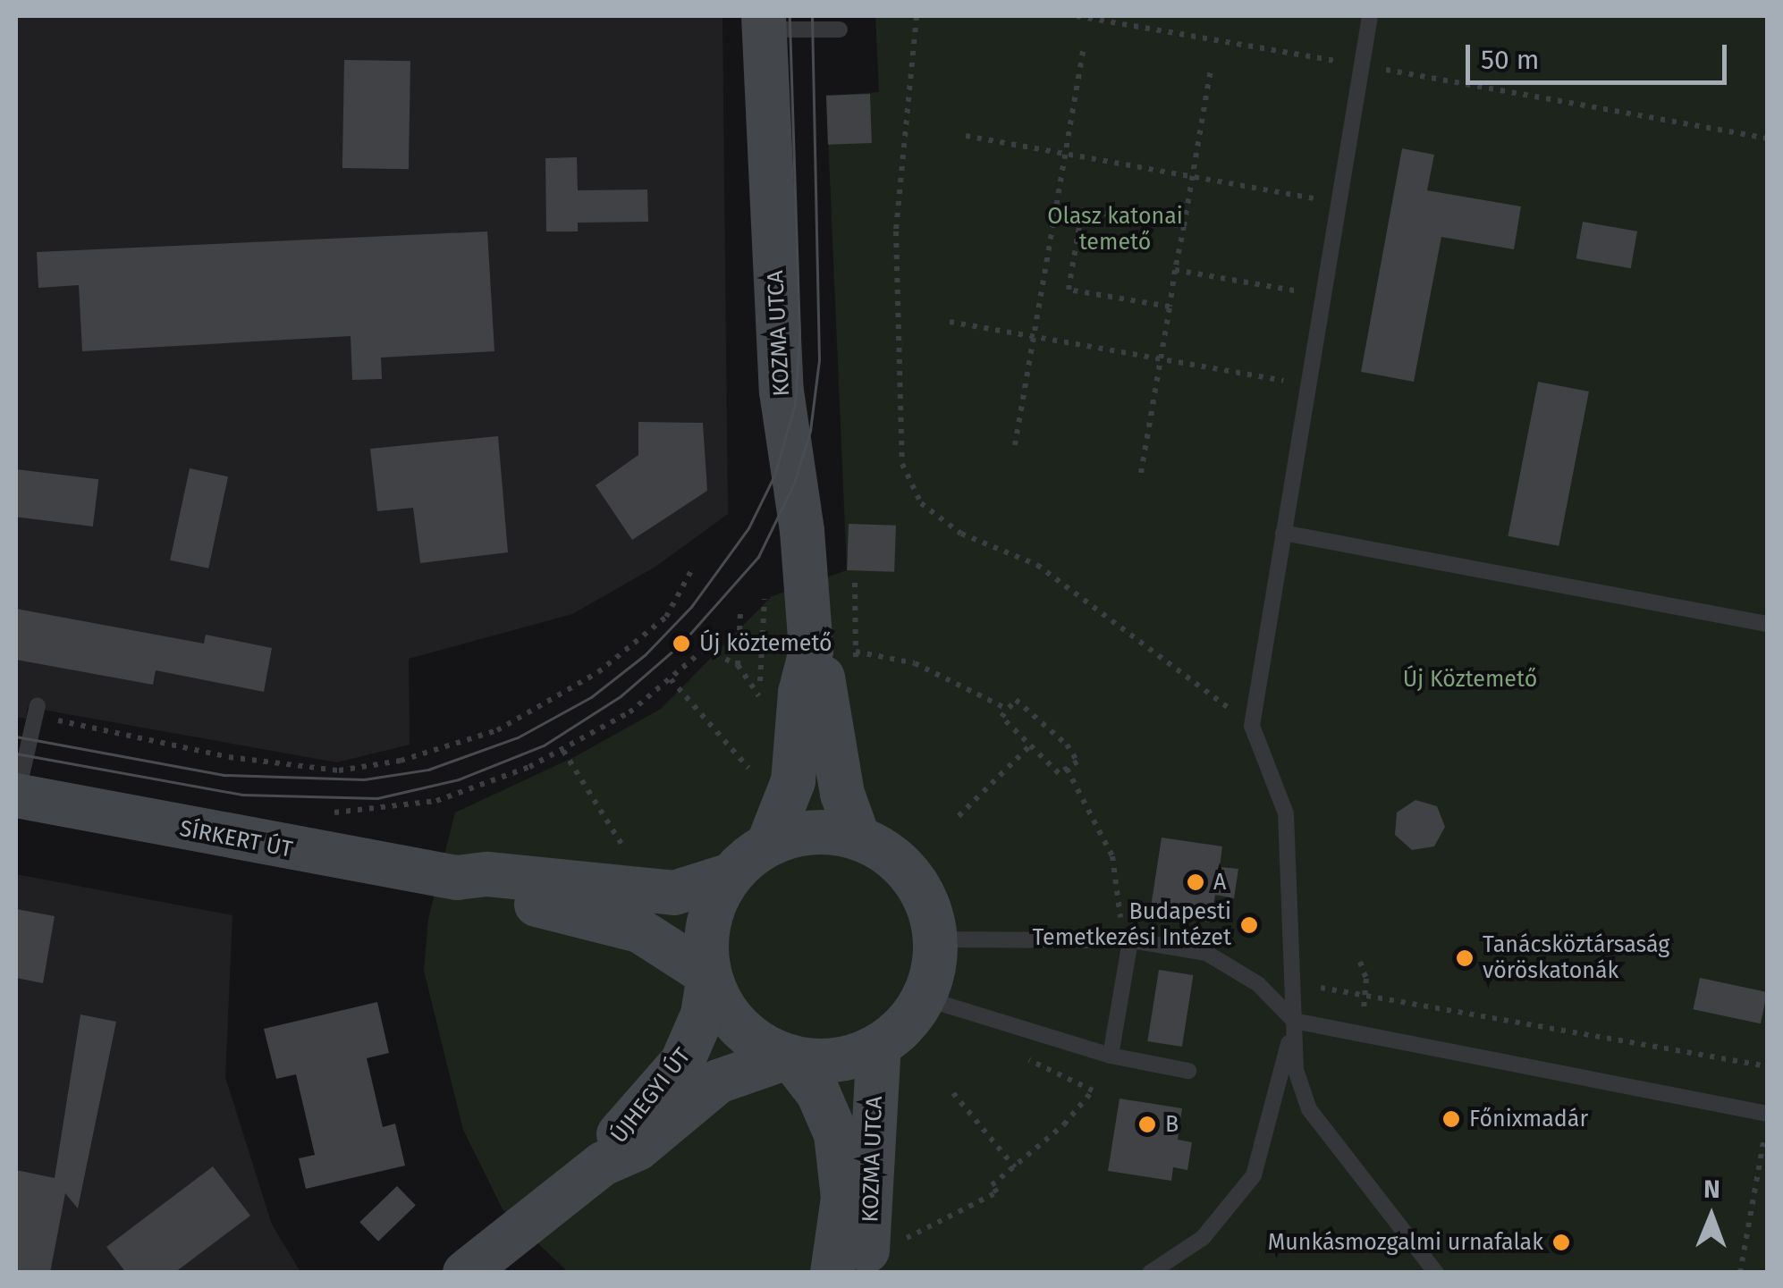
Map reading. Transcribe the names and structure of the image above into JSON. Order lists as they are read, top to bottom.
{
  "streets": {
    "street": ["KOZMA UTCA", "SÍRKERT ÚT", "ÚJHEGYI ÚT"]
  },
  "crossings": [
    ["KOZMA UTCA", "SÍRKERT ÚT"],
    ["KOZMA UTCA", "ÚJHEGYI ÚT"],
    ["SÍRKERT ÚT", "ÚJHEGYI ÚT"]
  ],
  "parks": ["Olasz katonai temető", "Új Köztemető"],
  "places": [
    "Új köztemető",
    "A",
    "Budapesti Temetkezési Intézet",
    "Tanácsköztársaság vöröskatonák",
    "Főnixmadár",
    "B",
    "Munkásmozgalmi urnafalak"
  ],
  "scale_bar": "50 m",
  "north": "top"
}
